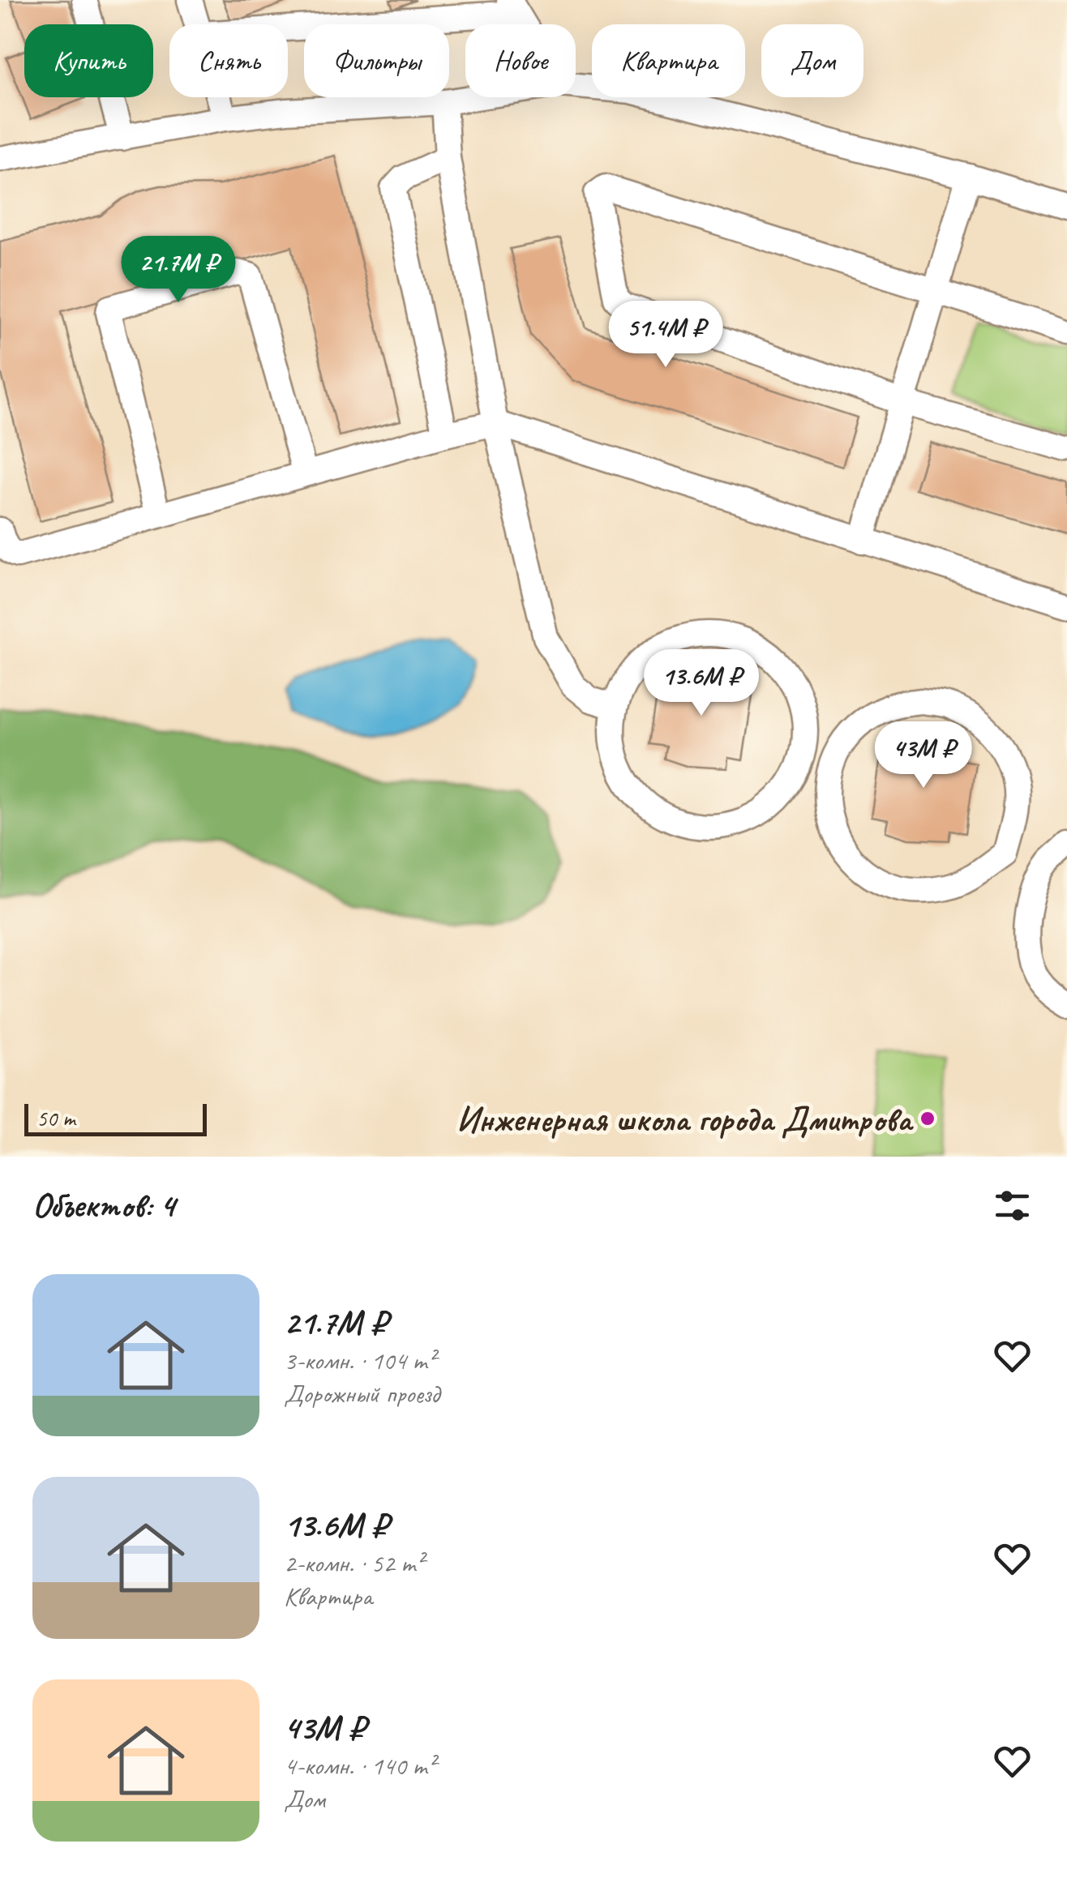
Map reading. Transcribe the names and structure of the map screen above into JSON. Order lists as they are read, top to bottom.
{
  "places": ["Инженерная школа города Дмитрова"],
  "scale_bar": "50 m",
  "page": {
    "chip": [
      "Купить",
      "Снять",
      "Фильтры",
      "Новое",
      "Квартира",
      "Дом"
    ],
    "price": [
      "21.7M ₽",
      "51.4M ₽",
      "13.6M ₽",
      "43M ₽"
    ],
    "scale": "50 m",
    "heading": "Объектов: 4",
    "list": [
      {
        "name": "21.7M ₽",
        "note": "3-комн. · 104 m² · Дорожный проезд"
      },
      {
        "name": "13.6M ₽",
        "note": "2-комн. · 52 m² · Квартира"
      },
      {
        "name": "43M ₽",
        "note": "4-комн. · 140 m² · Дом"
      }
    ]
  }
}
